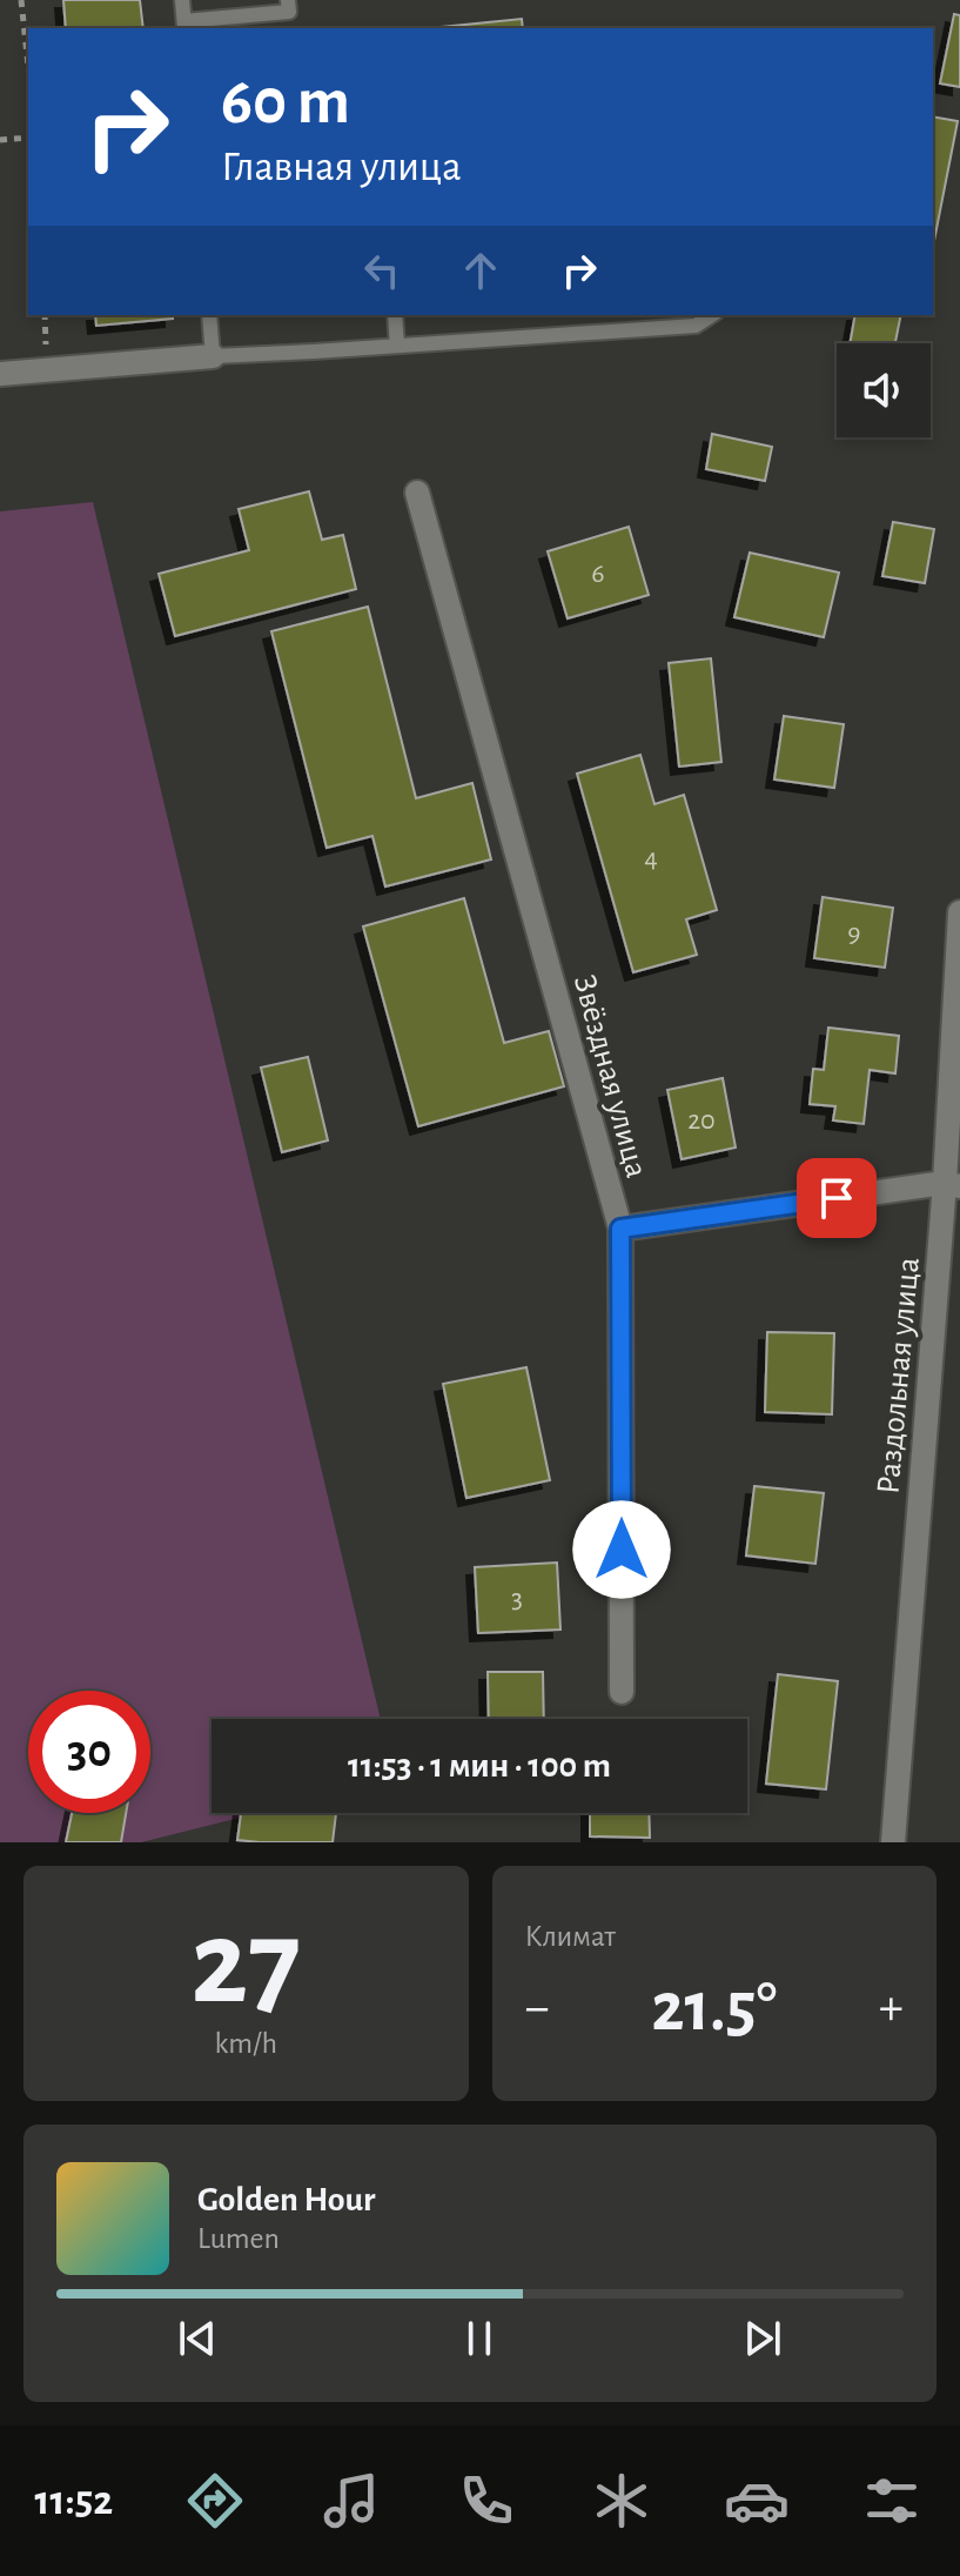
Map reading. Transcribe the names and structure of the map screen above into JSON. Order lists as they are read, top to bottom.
{
  "streets": {
    "street": ["Звёздная улица", "Раздольная улица"]
  },
  "house_numbers": [
    "6",
    "4",
    "9",
    "20",
    "3"
  ],
  "page": {
    "turn": ["60 m", "Главная улица"],
    "limit": "30",
    "trip": "11:53 · 1 мин · 100 m",
    "tile": [
      ["27", "km/h"],
      "Климат"
    ],
    "heat": ["−", "21.5°", "+"],
    "song": ["Golden Hour", "Lumen"],
    "tabs": "11:52"
  }
}
